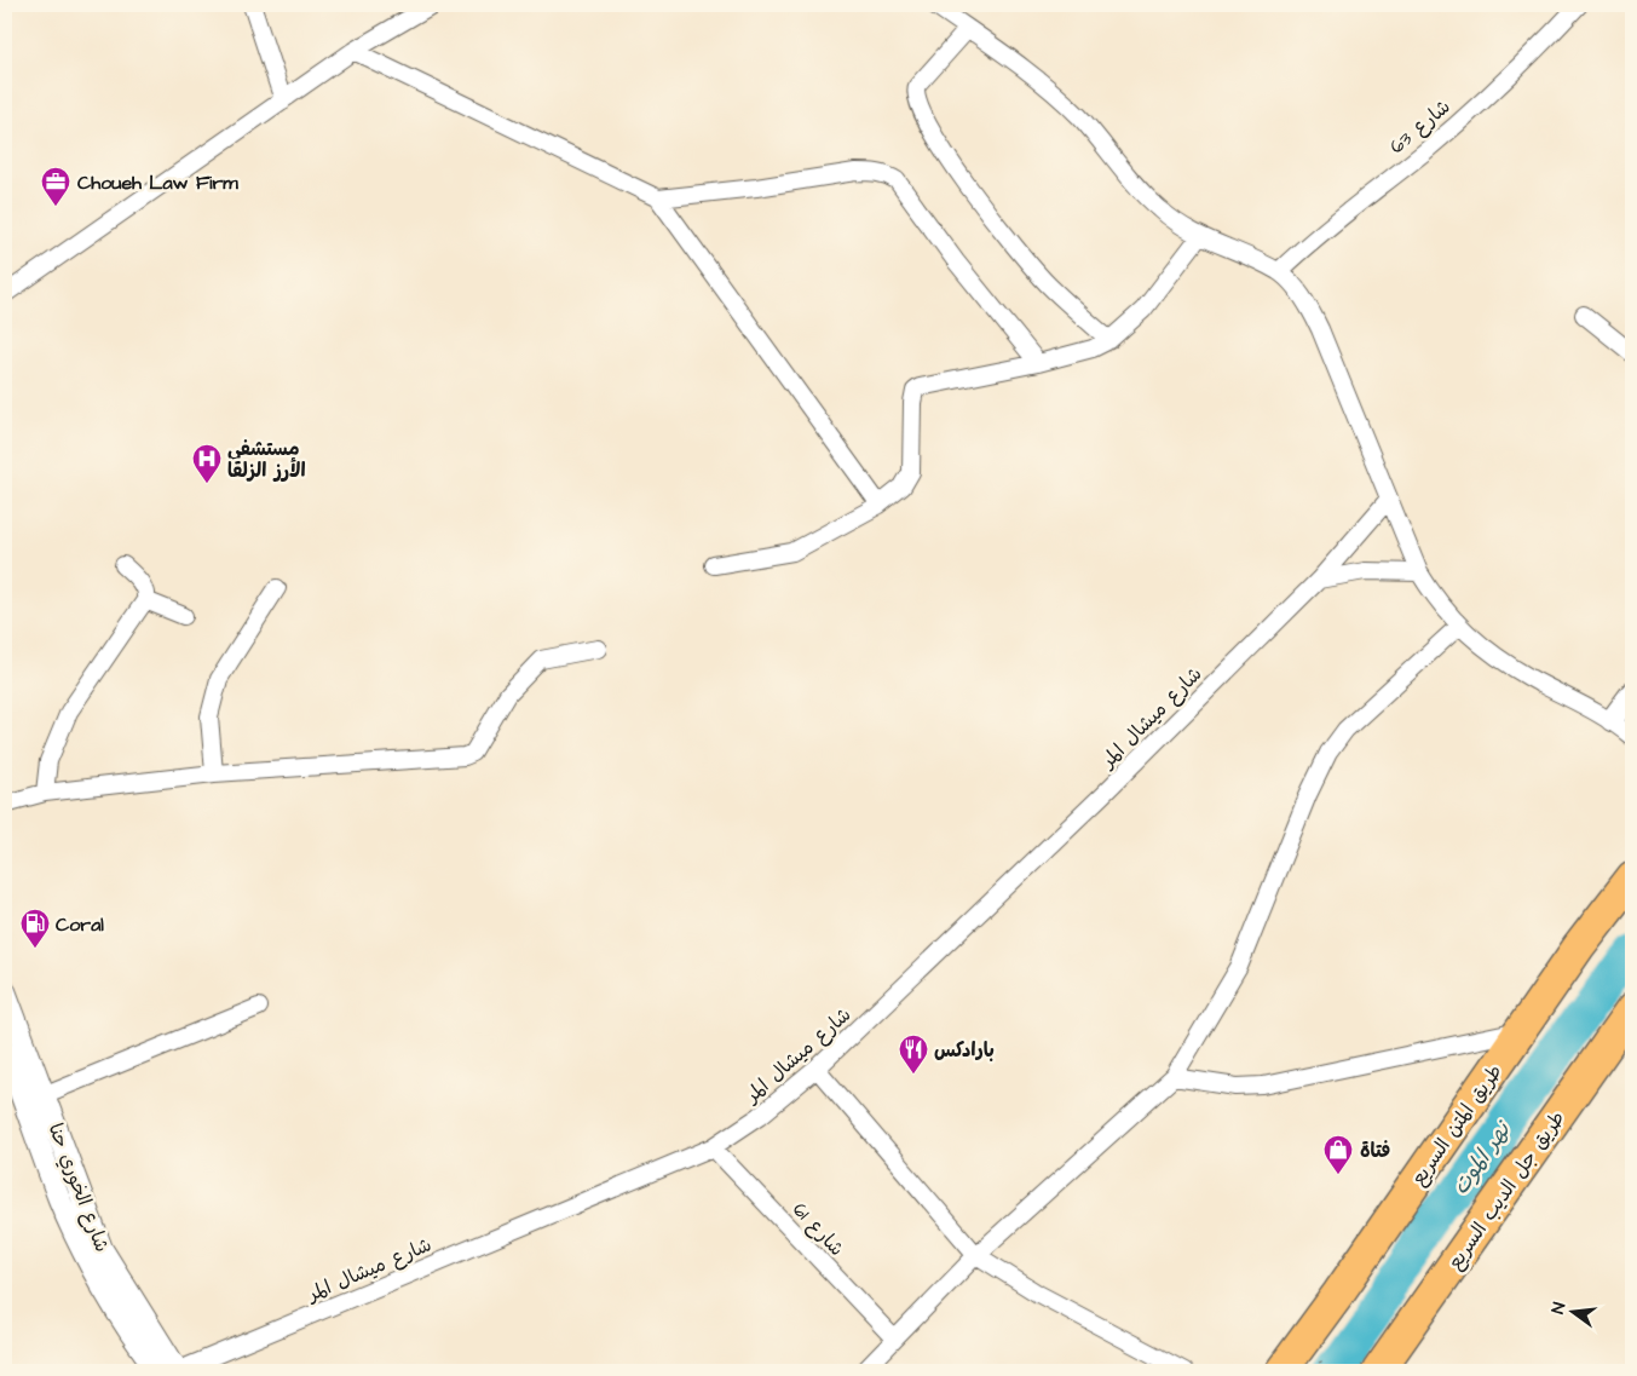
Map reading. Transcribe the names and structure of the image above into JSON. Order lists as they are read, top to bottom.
{
  "streets": {
    "highway": ["طريق المتن السريع", "طريق جل الديب السريع"],
    "street": [
      "شارع 63",
      "شارع ميشال المر",
      "شارع الخوري حنا",
      "شارع 61"
    ]
  },
  "crossings": [
    ["شارع ميشال المر", "شارع الخوري حنا"],
    ["شارع ميشال المر", "شارع 61"]
  ],
  "water": ["نهر الموت"],
  "places": {
    "office": ["Choueh Law Firm"],
    "hospital": ["مستشفى الأرز الزلقا"],
    "fuel station": ["Coral"],
    "restaurant": ["بارادكس"],
    "shop": ["فتاة"]
  },
  "north": "left"
}
